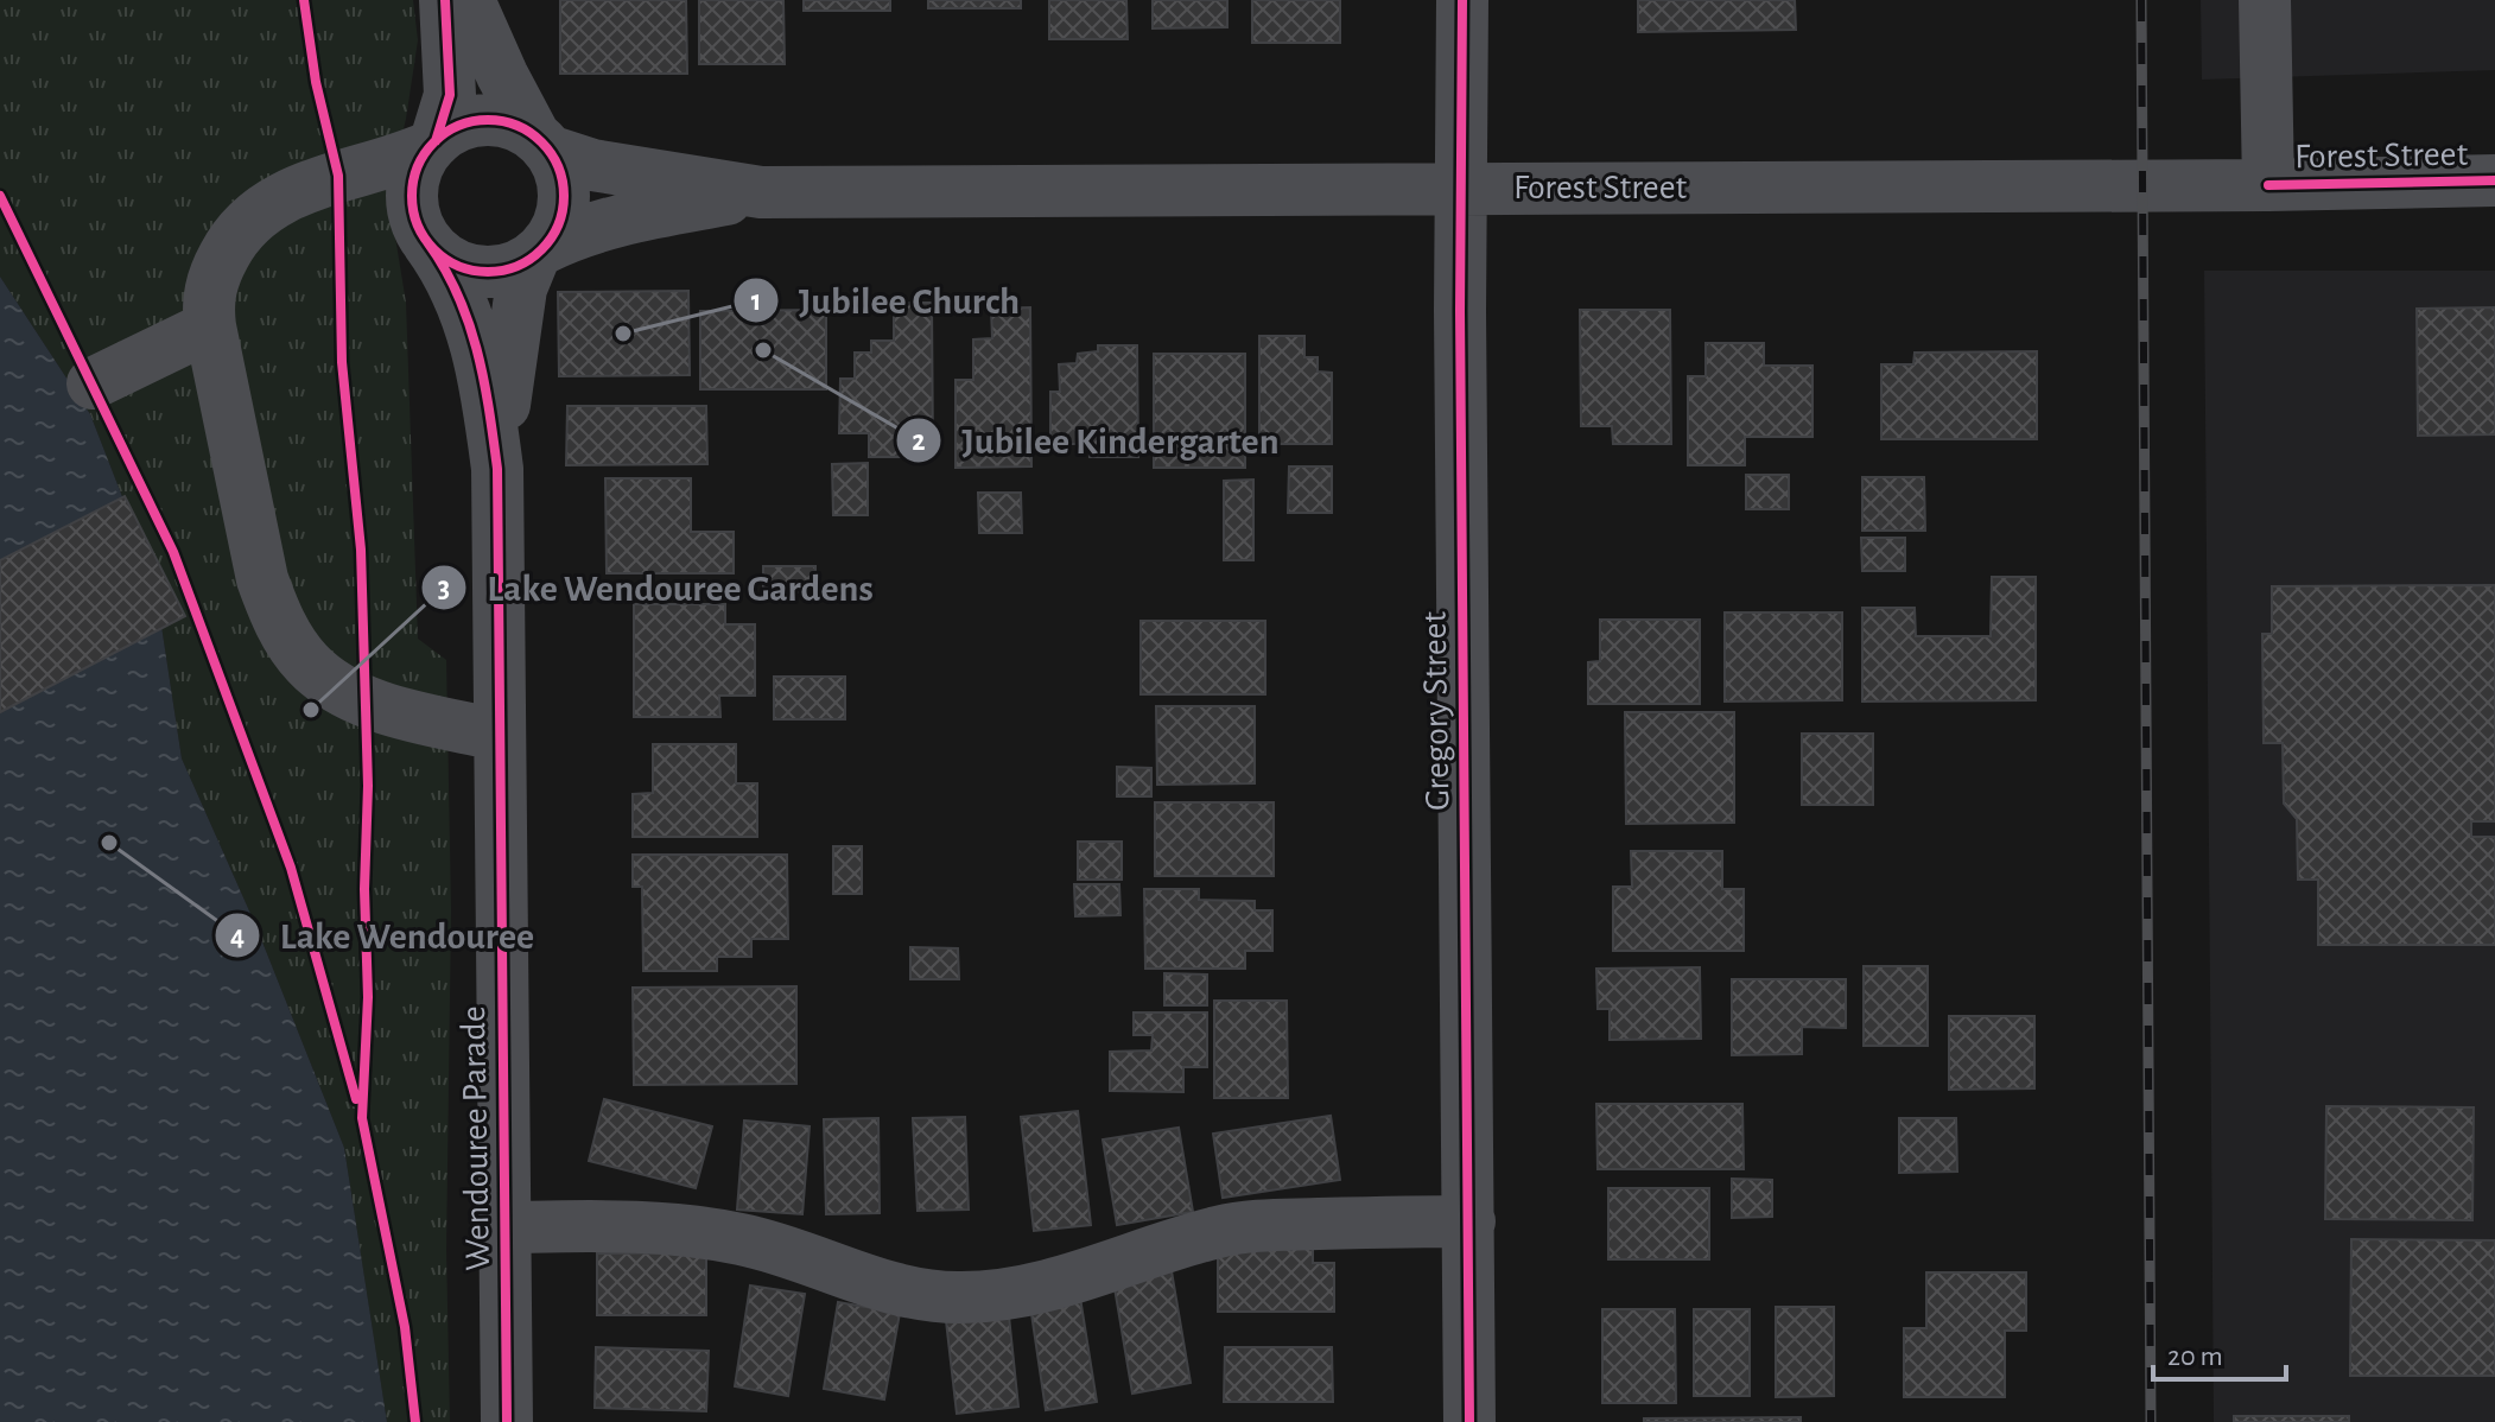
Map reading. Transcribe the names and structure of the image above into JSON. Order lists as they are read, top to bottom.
{
  "streets": {
    "street": ["Forest Street", "Gregory Street", "Wendouree Parade"]
  },
  "crossings": [
    ["Forest Street", "Gregory Street"],
    ["Forest Street", "Wendouree Parade"]
  ],
  "places": [
    "Jubilee Church",
    "Jubilee Kindergarten",
    "Lake Wendouree Gardens",
    "Lake Wendouree"
  ],
  "scale_bar": "20 m"
}
